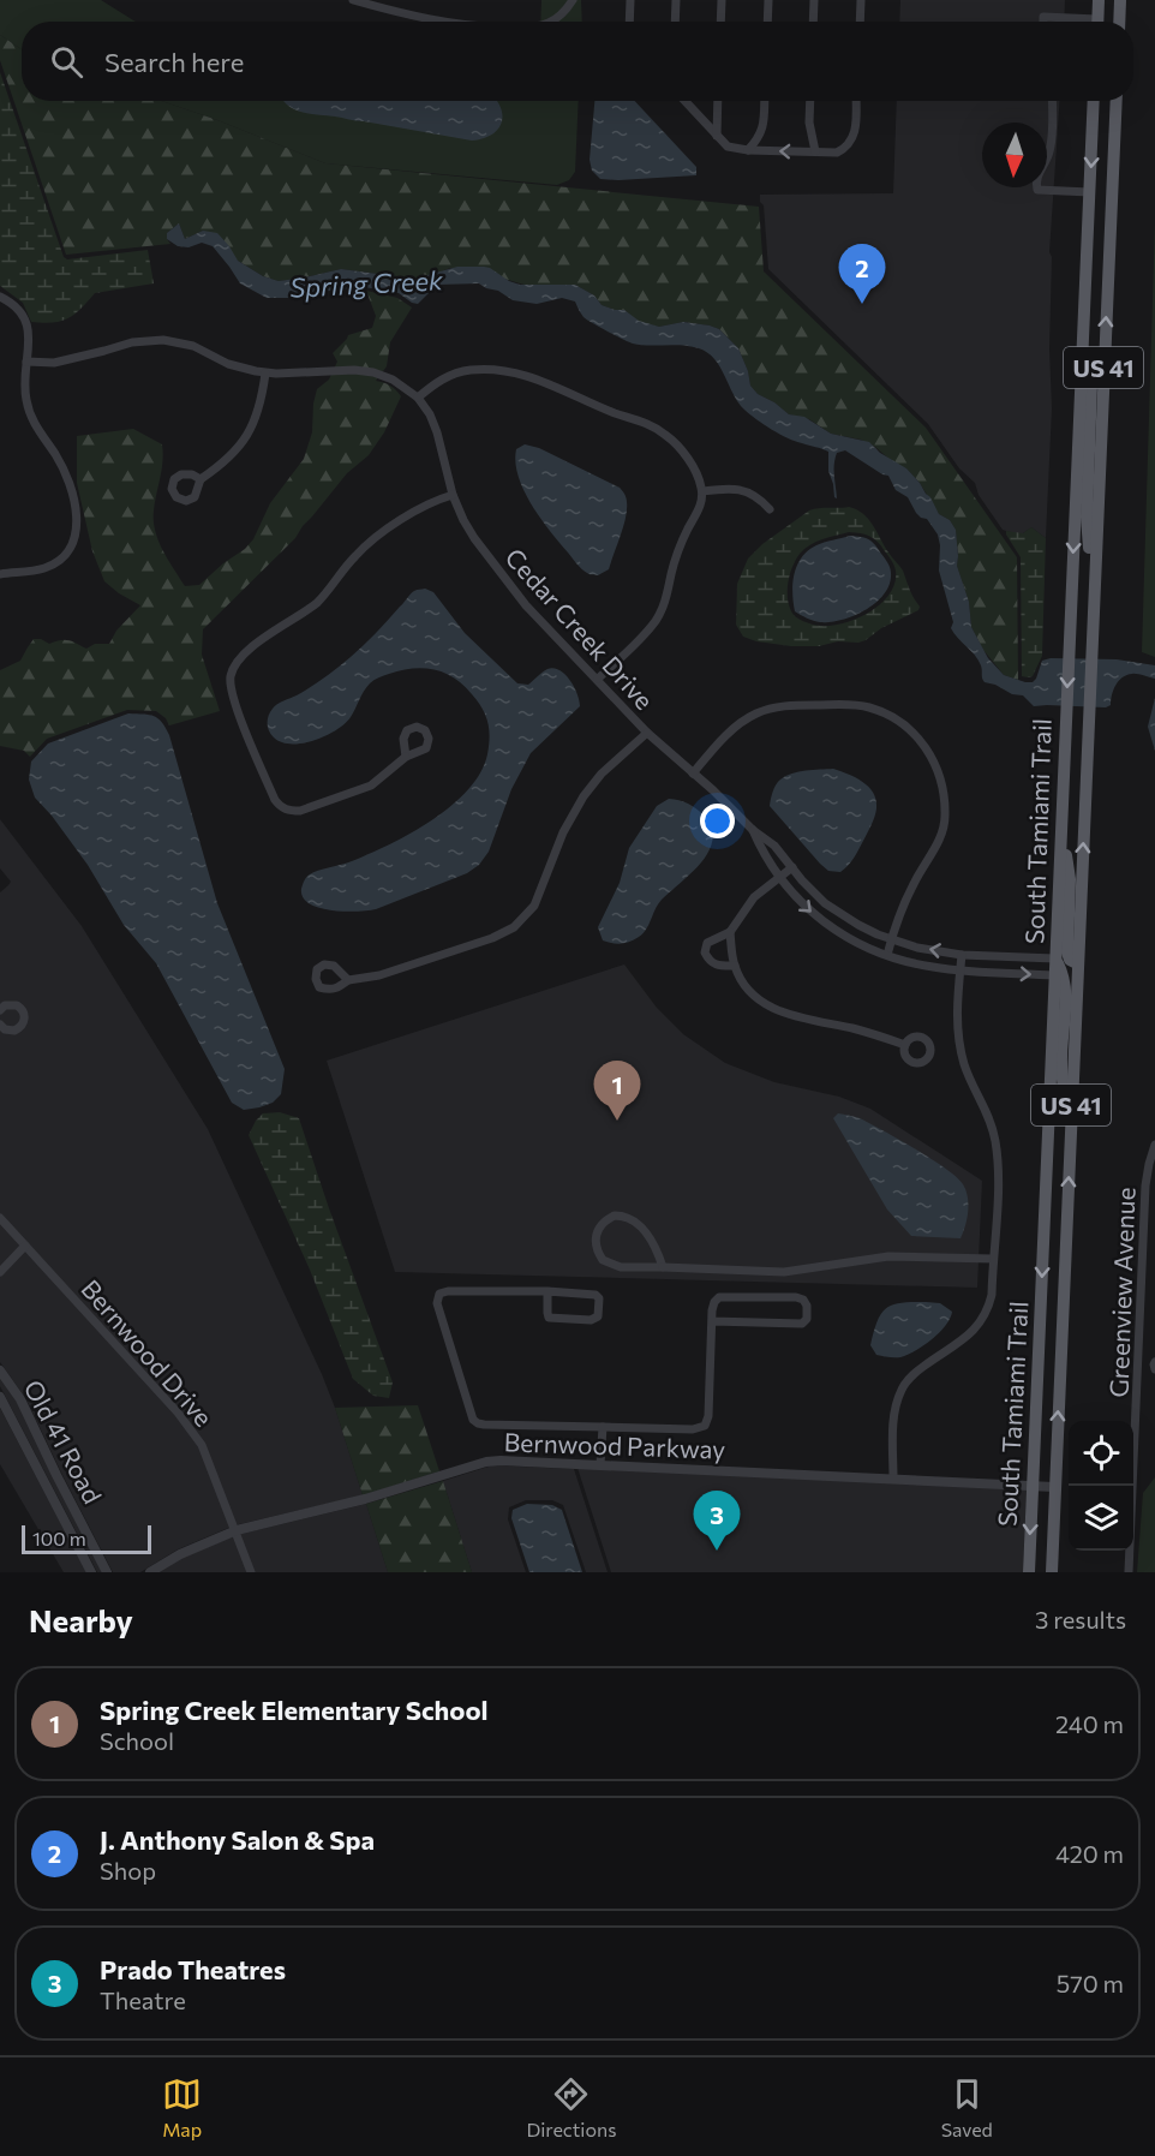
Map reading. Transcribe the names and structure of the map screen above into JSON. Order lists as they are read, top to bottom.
{
  "streets": {
    "main road": ["US 41", "South Tamiami Trail"],
    "street": [
      "Cedar Creek Drive",
      "Greenview Avenue",
      "Bernwood Drive",
      "Old 41 Road",
      "Bernwood Parkway"
    ]
  },
  "crossings": [
    ["Cedar Creek Drive", "South Tamiami Trail"],
    ["South Tamiami Trail", "Bernwood Parkway"],
    ["Bernwood Drive", "Bernwood Parkway"]
  ],
  "water": ["Spring Creek"],
  "scale_bar": "100 m",
  "north": "bottom",
  "page": {
    "search": "Search here",
    "pins": ["2", "1", "3"],
    "scale": "100 m",
    "heading": ["Nearby", "3 results"],
    "list": [
      {
        "mark": "1",
        "name": "Spring Creek Elementary School",
        "note": "School",
        "value": "240 m"
      },
      {
        "mark": "2",
        "name": "J. Anthony Salon & Spa",
        "note": "Shop",
        "value": "420 m"
      },
      {
        "mark": "3",
        "name": "Prado Theatres",
        "note": "Theatre",
        "value": "570 m"
      }
    ],
    "nav": ["Map", "Directions", "Saved"]
  }
}
